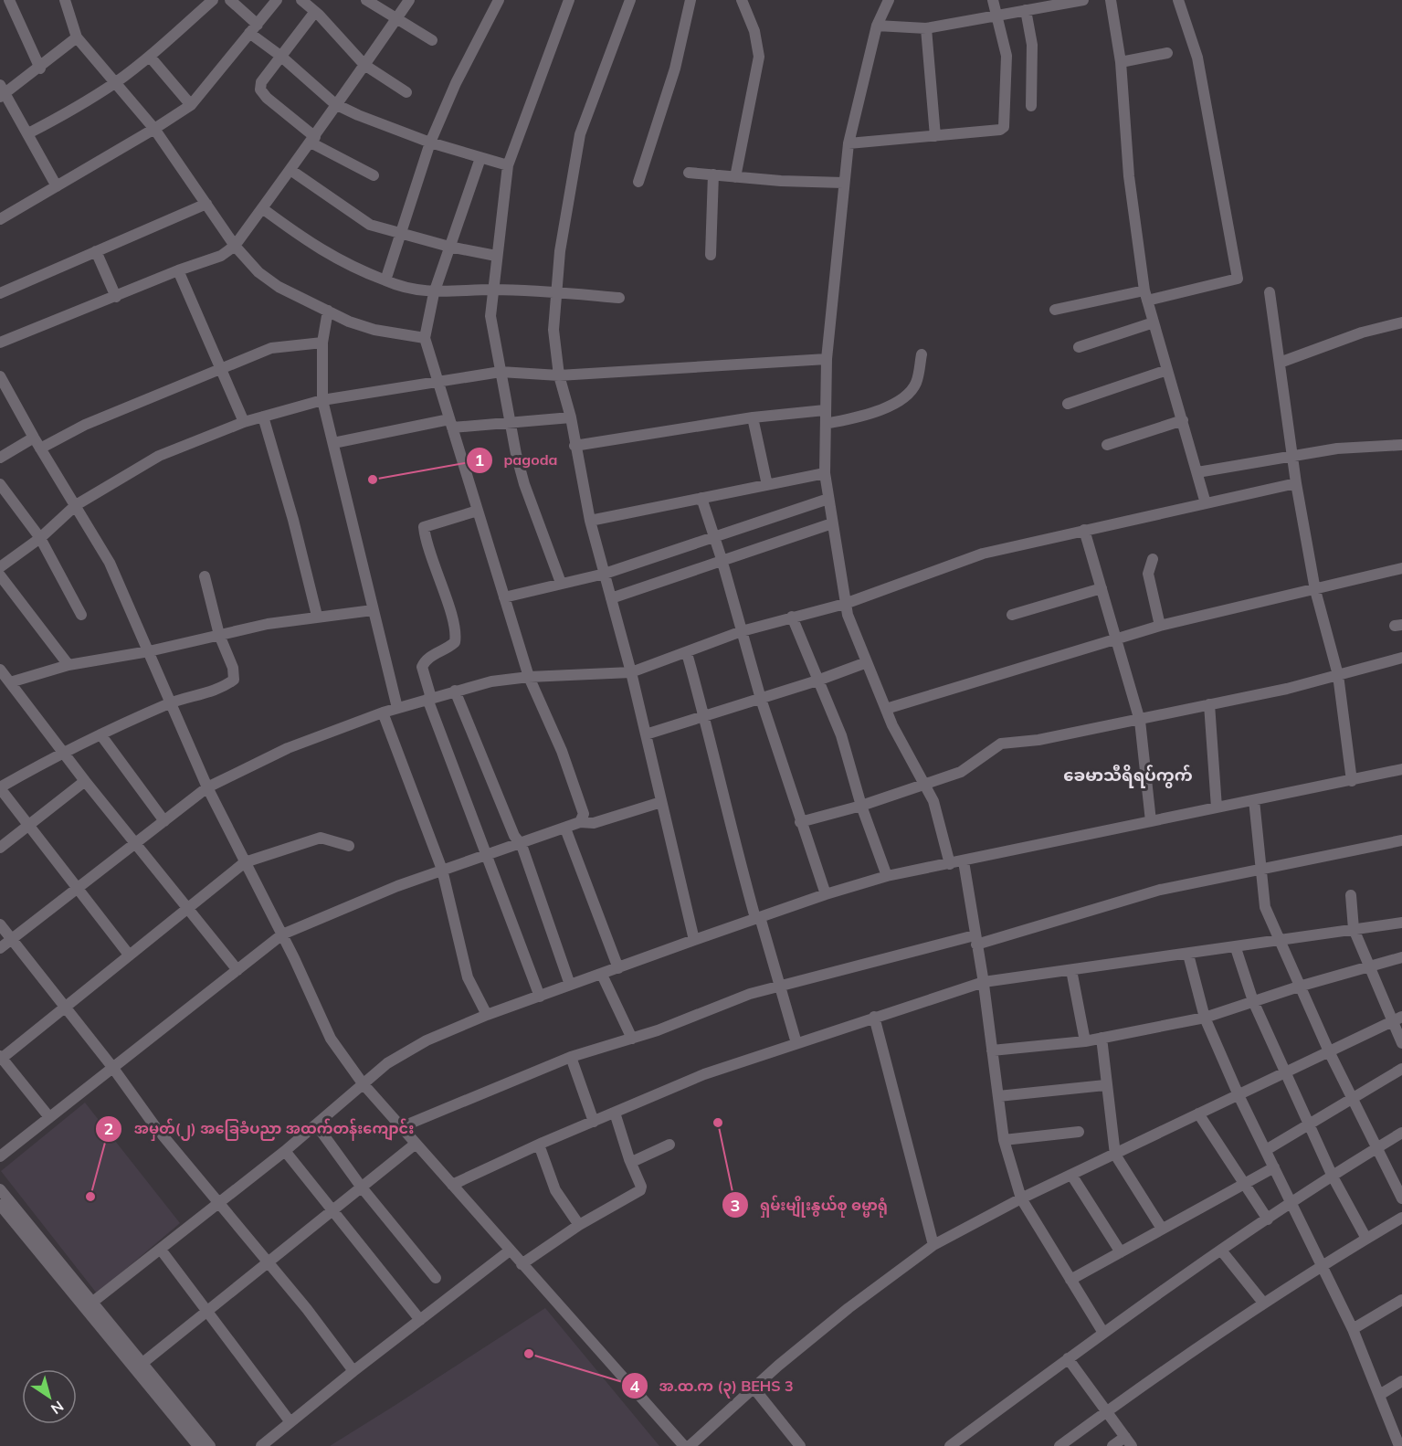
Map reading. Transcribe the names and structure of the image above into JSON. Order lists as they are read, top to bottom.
{
  "districts": ["ခေမာသီရိရပ်ကွက်"],
  "places": [
    "pagoda",
    "ရှမ်းမျိုးနွယ်စု ဓမ္မာရုံ",
    "အမှတ်(၂) အခြေခံပညာ အထက်တန်းကျောင်း",
    "အ.ထ.က (၃) BEHS 3"
  ],
  "north": "bottom right"
}
